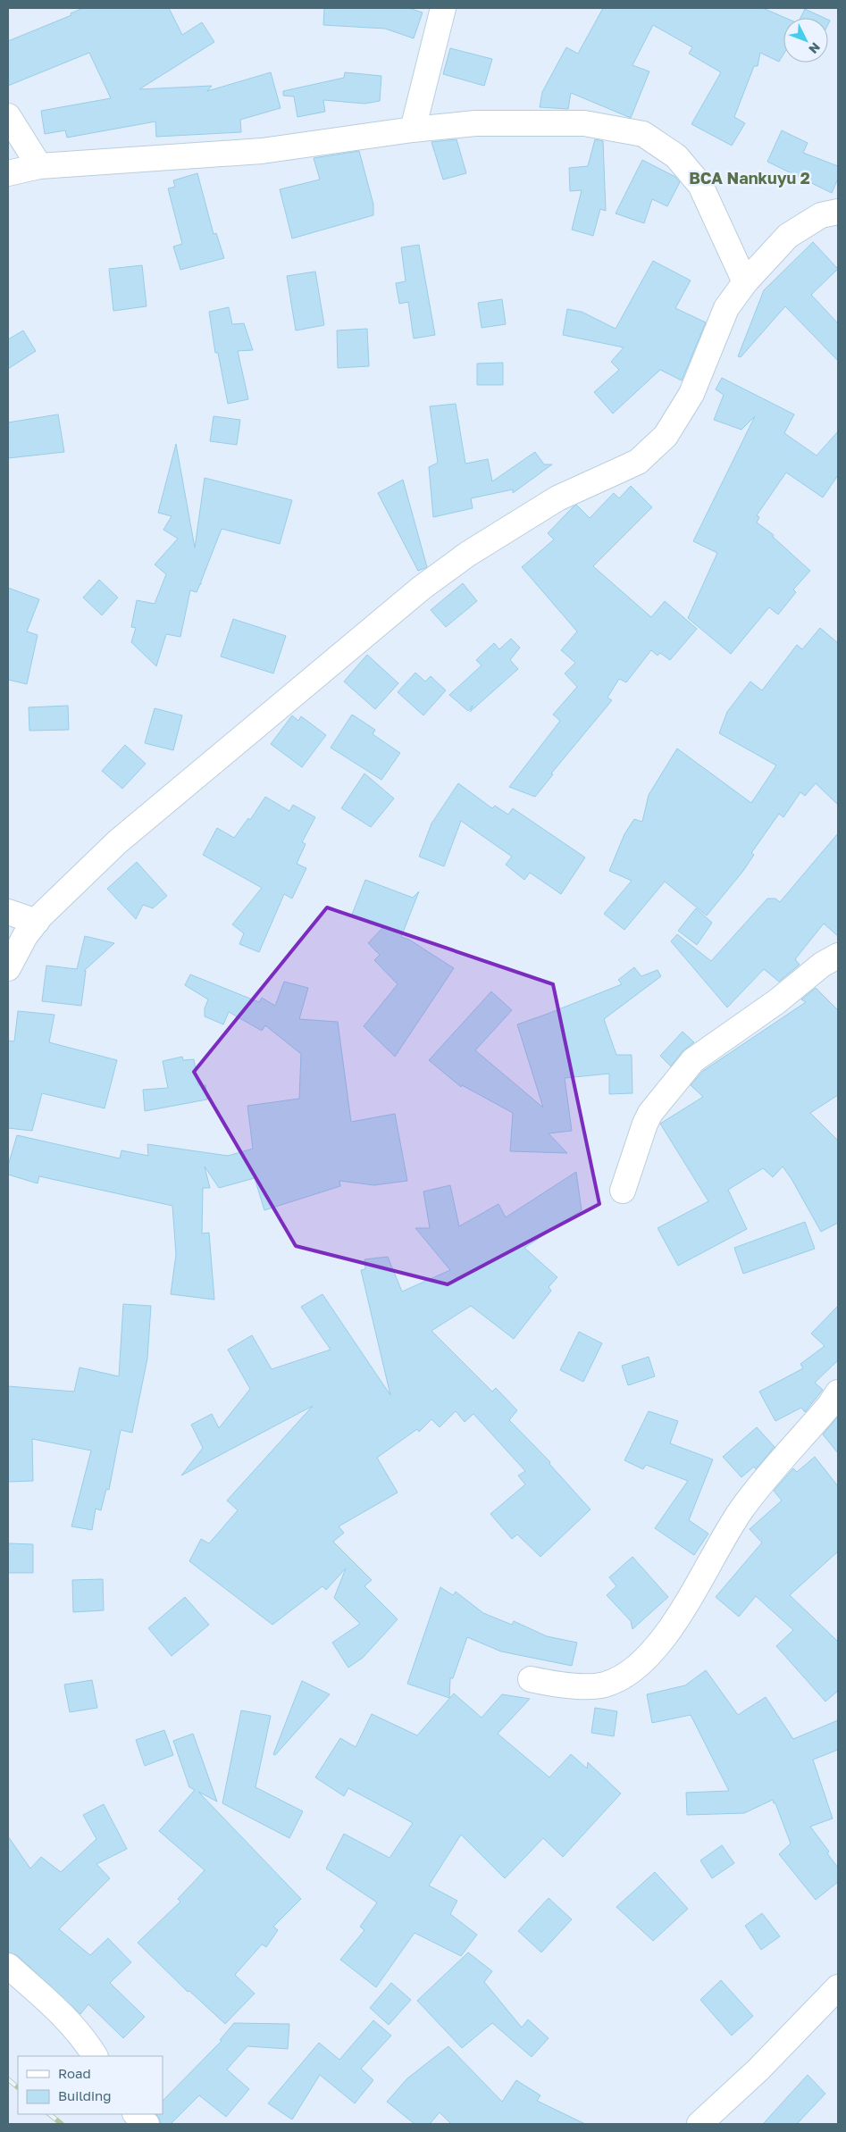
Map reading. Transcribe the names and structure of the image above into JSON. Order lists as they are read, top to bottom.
{
  "districts": ["BCA Nankuyu 2"],
  "legend": ["Road", "Building"],
  "north": "bottom right"
}
